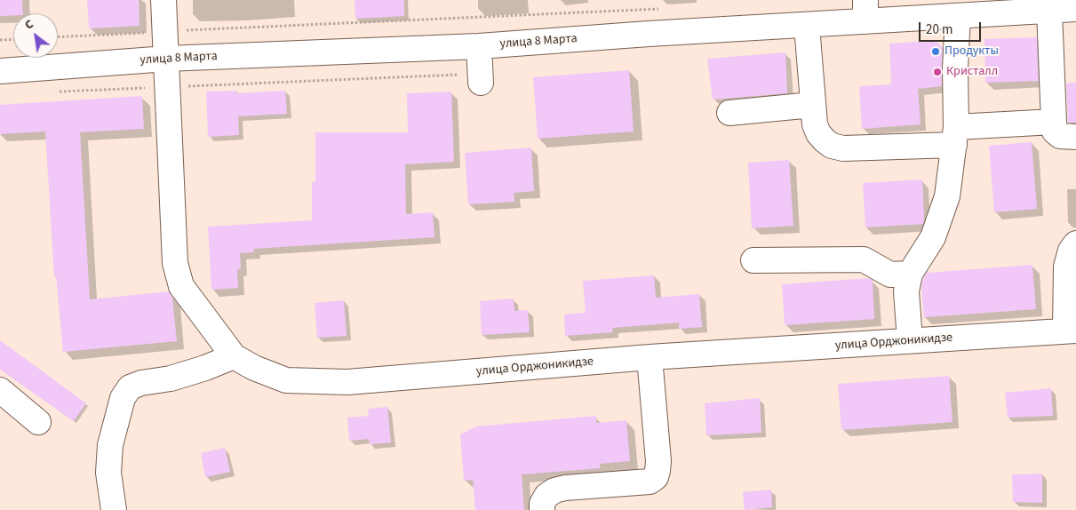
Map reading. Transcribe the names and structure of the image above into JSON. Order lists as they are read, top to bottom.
{
  "streets": {
    "street": ["улица 8 Марта", "улица Орджоникидзе"]
  },
  "places": ["Продукты", "Кристалл"],
  "scale_bar": "20 m",
  "north": "top left"
}
